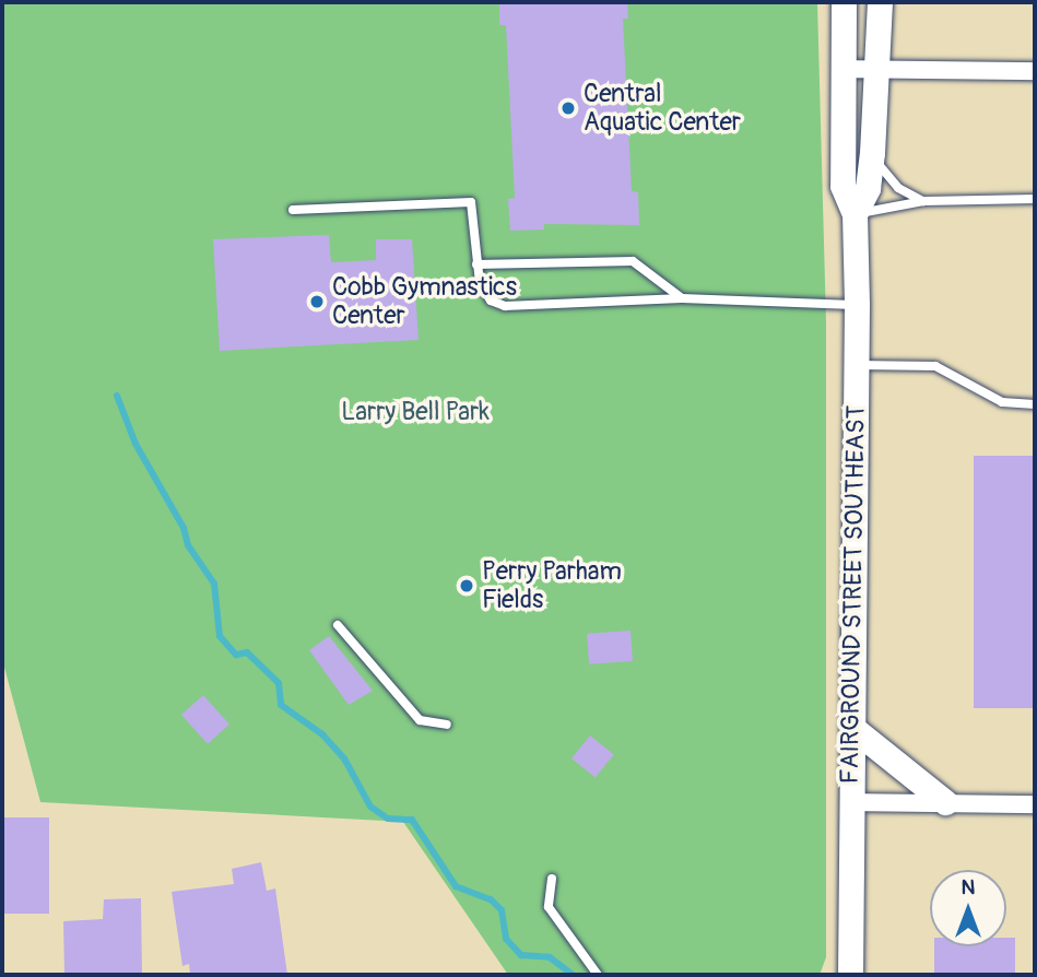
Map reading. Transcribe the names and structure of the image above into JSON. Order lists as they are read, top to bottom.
{
  "streets": {
    "main road": ["FAIRGROUND STREET SOUTHEAST"]
  },
  "parks": ["Larry Bell Park"],
  "places": ["Central Aquatic Center", "Cobb Gymnastics Center", "Perry Parham Fields"],
  "north": "top"
}
